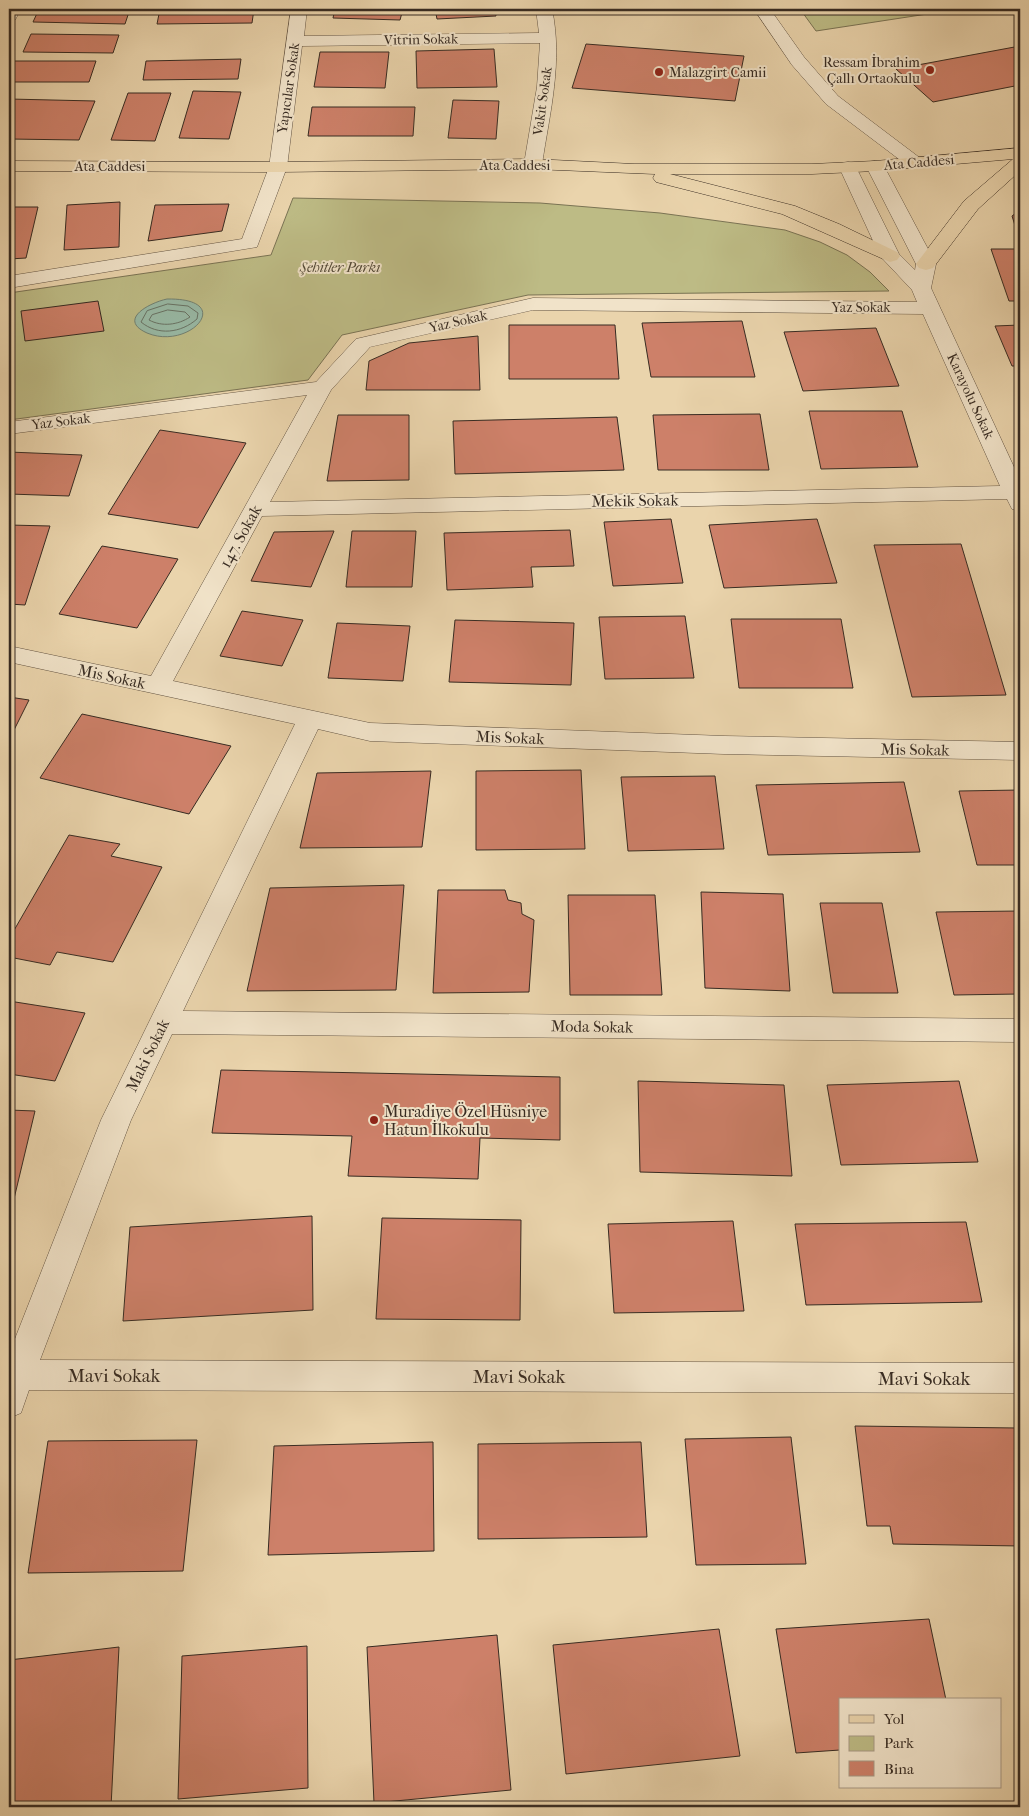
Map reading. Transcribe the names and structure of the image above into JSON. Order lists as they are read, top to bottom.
{
  "streets": {
    "main road": ["Ata Caddesi"],
    "street": [
      "Vitrin Sokak",
      "Yapıcılar Sokak",
      "Vakit Sokak",
      "Yaz Sokak",
      "Karayolu Sokak",
      "Mekik Sokak",
      "147. Sokak",
      "Mis Sokak",
      "Moda Sokak",
      "Maki Sokak",
      "Mavi Sokak"
    ]
  },
  "crossings": [
    ["Vitrin Sokak", "Yapıcılar Sokak"],
    ["Vitrin Sokak", "Vakit Sokak"],
    ["Yapıcılar Sokak", "Ata Caddesi"],
    ["Vakit Sokak", "Ata Caddesi"],
    ["Ata Caddesi", "Karayolu Sokak"],
    ["Yaz Sokak", "Karayolu Sokak"],
    ["Yaz Sokak", "147. Sokak"],
    ["Karayolu Sokak", "Mekik Sokak"],
    ["Mekik Sokak", "147. Sokak"],
    ["147. Sokak", "Mis Sokak"],
    ["Mis Sokak", "Maki Sokak"],
    ["Moda Sokak", "Maki Sokak"],
    ["Maki Sokak", "Mavi Sokak"]
  ],
  "parks": ["Şehitler Parkı"],
  "places": ["Ressam İbrahim Çallı Ortaokulu", "Malazgirt Camii", "Muradiye Özel Hüsniye Hatun İlkokulu"],
  "legend": ["Yol", "Park", "Bina"]
}
